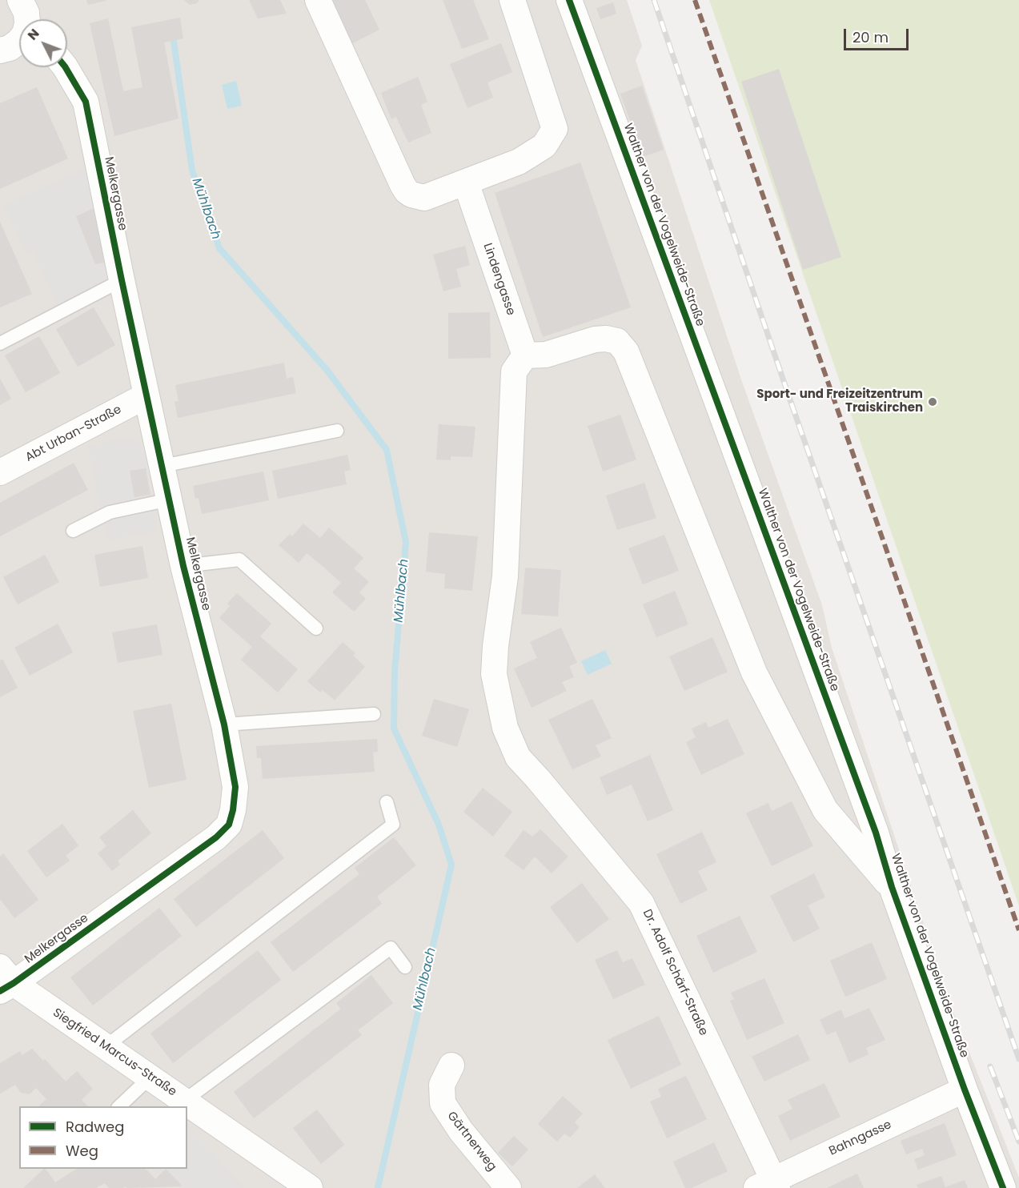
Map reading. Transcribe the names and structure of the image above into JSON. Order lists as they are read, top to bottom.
{
  "streets": {
    "street": [
      "Melkergasse",
      "Walther von der Vogelweide-Straße",
      "Lindengasse",
      "Abt Urban-Straße",
      "Dr. Adolf Schärf-Straße",
      "Siegfried Marcus-Straße",
      "Bahngasse",
      "Gärtnerweg"
    ]
  },
  "crossings": [
    ["Melkergasse", "Abt Urban-Straße"],
    ["Melkergasse", "Siegfried Marcus-Straße"],
    ["Walther von der Vogelweide-Straße", "Lindengasse"],
    ["Walther von der Vogelweide-Straße", "Dr. Adolf Schärf-Straße"],
    ["Walther von der Vogelweide-Straße", "Bahngasse"],
    ["Lindengasse", "Dr. Adolf Schärf-Straße"],
    ["Dr. Adolf Schärf-Straße", "Bahngasse"]
  ],
  "water": ["Mühlbach"],
  "places": ["Sport- und Freizeitzentrum Traiskirchen"],
  "legend": ["Radweg", "Weg"],
  "scale_bar": "20 m",
  "north": "top left"
}
